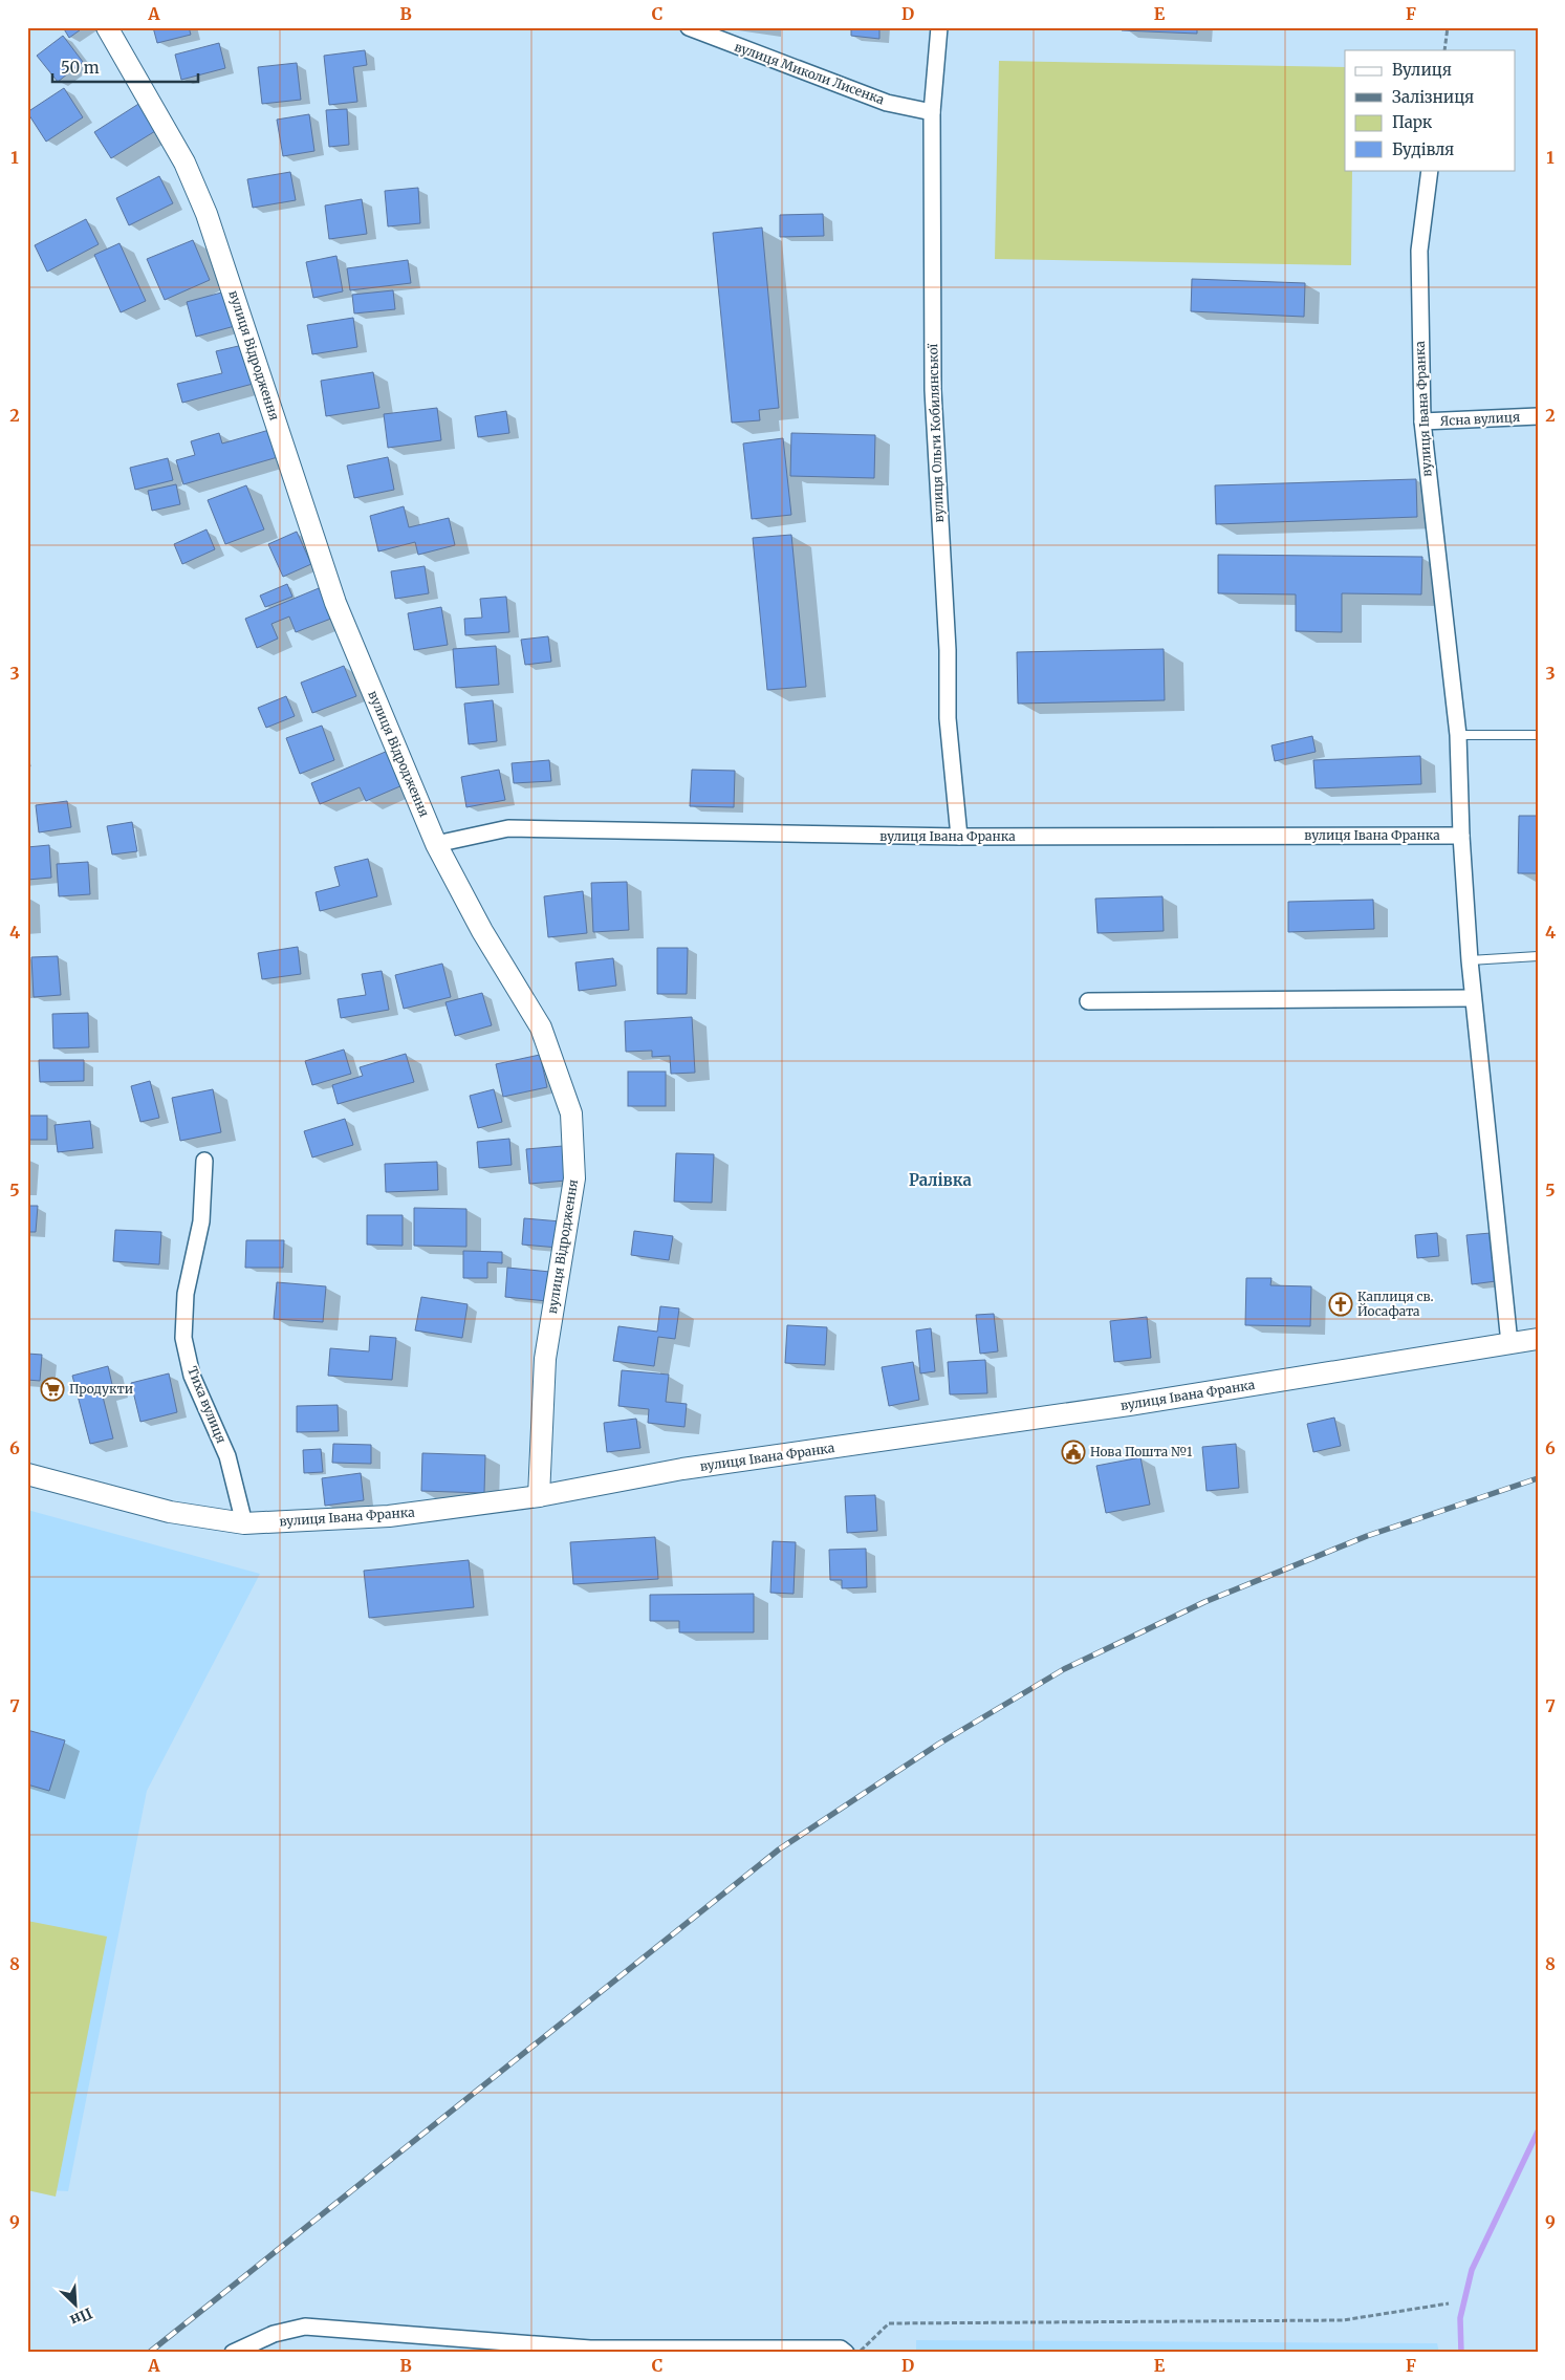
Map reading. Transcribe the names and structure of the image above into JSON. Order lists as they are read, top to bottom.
{
  "streets": {
    "street": [
      "вулиця Миколи Лисенка",
      "вулиця Відродження",
      "вулиця Івана Франка",
      "Ясна вулиця",
      "вулиця Ольги Кобилянської",
      "Тиха вулиця"
    ]
  },
  "crossings": [
    ["вулиця Миколи Лисенка", "вулиця Ольги Кобилянської"],
    ["вулиця Відродження", "вулиця Івана Франка"],
    ["вулиця Івана Франка", "Ясна вулиця"],
    ["вулиця Івана Франка", "вулиця Ольги Кобилянської"],
    ["вулиця Івана Франка", "Тиха вулиця"]
  ],
  "districts": ["Ралівка"],
  "places": {
    "church": ["Каплиця св. Йосафата"],
    "supermarket": ["Продукти"],
    "public building": ["Нова Пошта №1"]
  },
  "legend": [
    "Вулиця",
    "Залізниця",
    "Парк",
    "Будівля"
  ],
  "scale_bar": "50 m",
  "north": "bottom right",
  "grid": {
    "columns": [
      "A",
      "B",
      "C",
      "D",
      "E",
      "F"
    ],
    "rows": [
      "1",
      "2",
      "3",
      "4",
      "5",
      "6",
      "7",
      "8",
      "9"
    ]
  }
}
